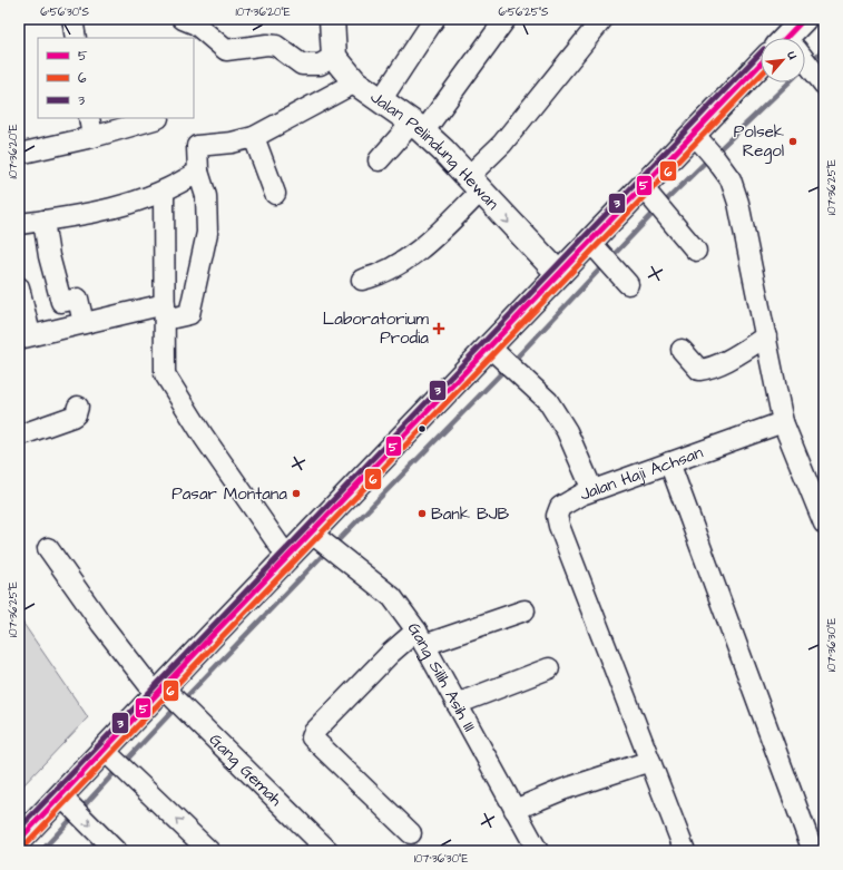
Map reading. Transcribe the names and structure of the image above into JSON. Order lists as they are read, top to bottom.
{
  "streets": {
    "main road": ["Jalan Pelindung Hewan"],
    "street": ["Jalan Haji Achsan", "Gang Silih Asih III", "Gang Gemah"]
  },
  "one_way": ["Jalan Pelindung Hewan"],
  "places": {
    "other": ["Polsek Regol", "Pasar Montana", "Bank BJB"],
    "health": ["Laboratorium Prodia"]
  },
  "lines": ["transit line 5", "transit line 3", "transit line 6"],
  "legend": ["5", "6", "3"],
  "north": "top right",
  "coordinates": [
    "6°56'30\"S",
    "107°36'20\"E",
    "6°56'25\"S",
    "107°36'25\"E",
    "107°36'30\"E"
  ]
}
